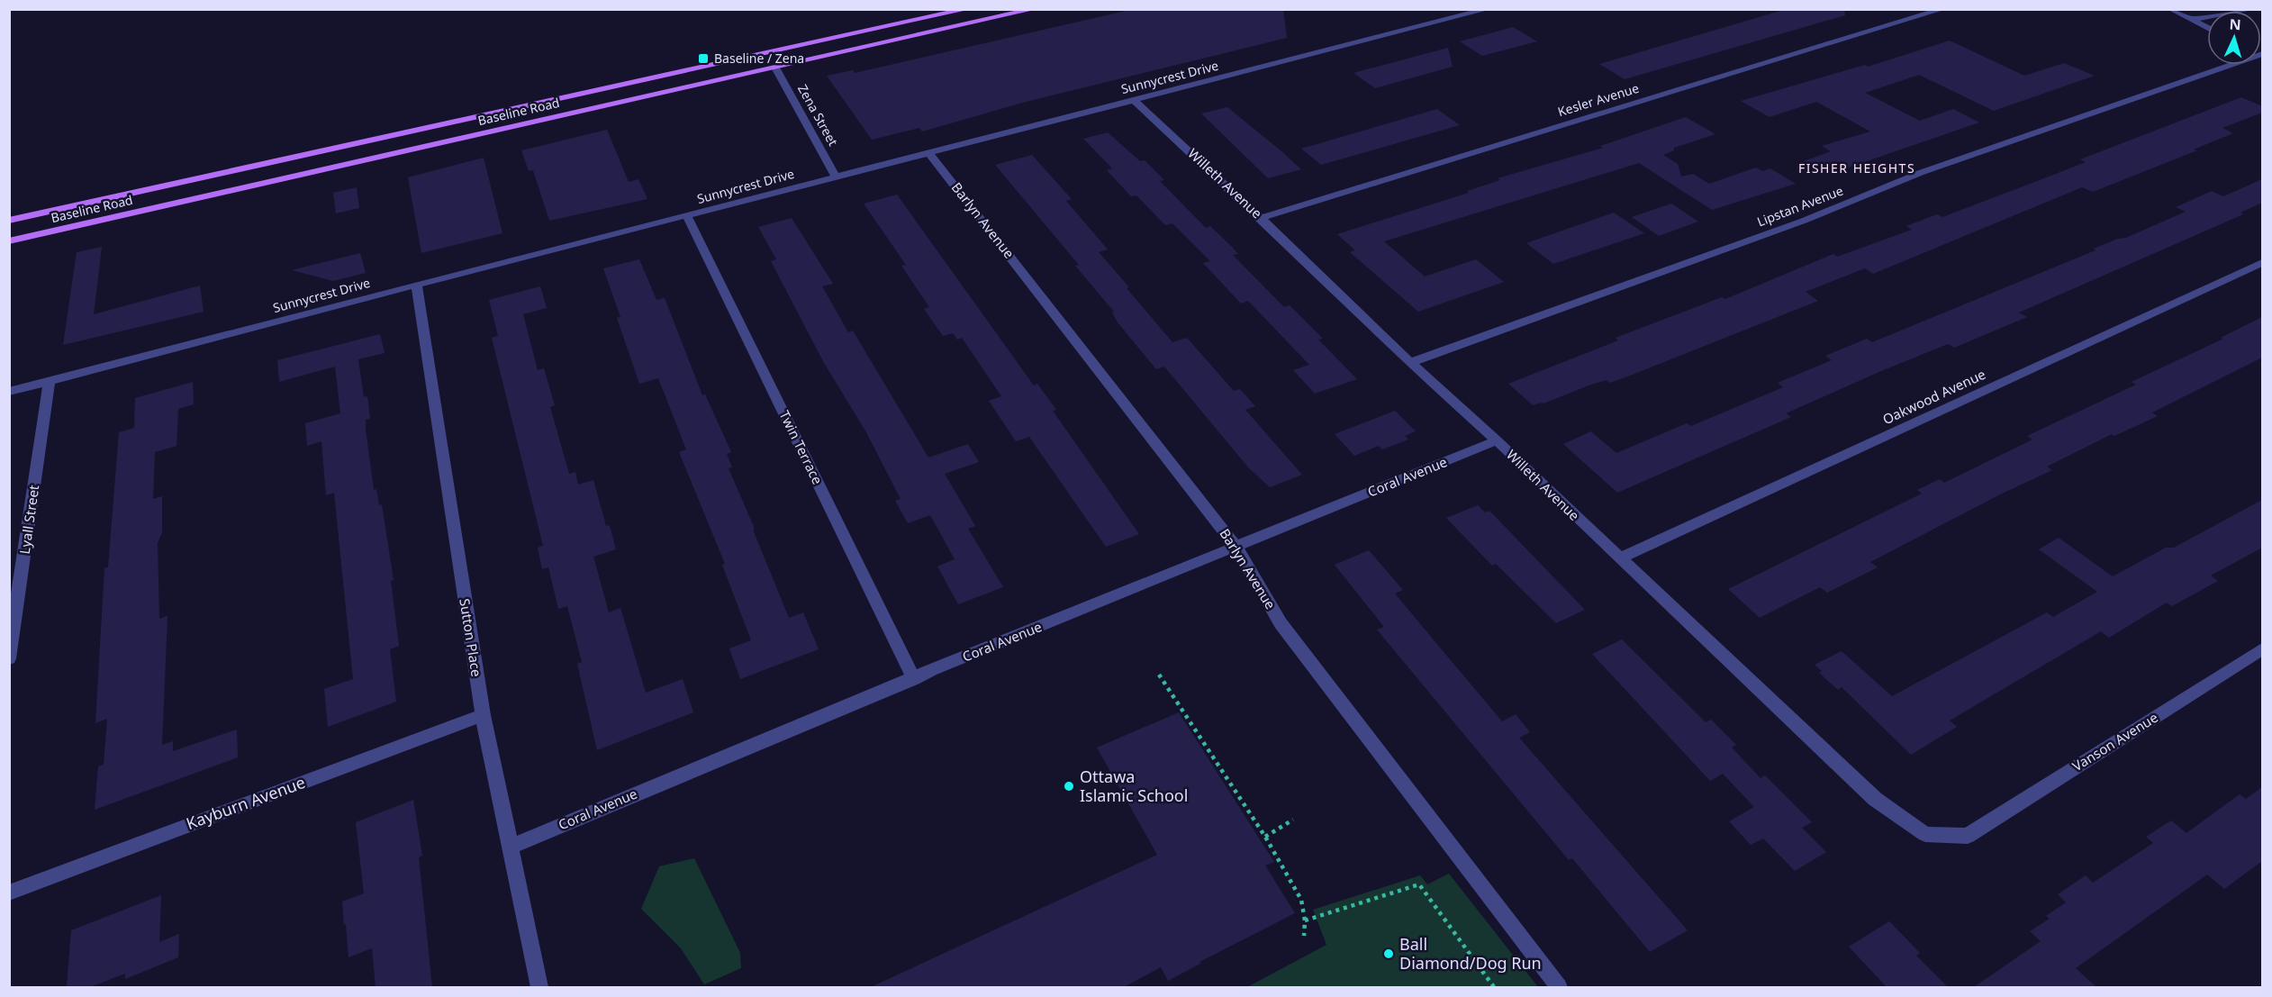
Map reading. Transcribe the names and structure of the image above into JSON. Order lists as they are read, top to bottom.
{
  "streets": {
    "main road": ["Baseline Road"],
    "street": [
      "Sunnycrest Drive",
      "Kesler Avenue",
      "Zena Street",
      "Willeth Avenue",
      "Lipstan Avenue",
      "Barlyn Avenue",
      "Oakwood Avenue",
      "Twin Terrace",
      "Coral Avenue",
      "Lyall Street",
      "Sutton Place",
      "Vanson Avenue",
      "Kayburn Avenue"
    ]
  },
  "crossings": [
    ["Sunnycrest Drive", "Zena Street"],
    ["Sunnycrest Drive", "Willeth Avenue"],
    ["Sunnycrest Drive", "Barlyn Avenue"],
    ["Sunnycrest Drive", "Twin Terrace"],
    ["Sunnycrest Drive", "Lyall Street"],
    ["Sunnycrest Drive", "Sutton Place"],
    ["Kesler Avenue", "Willeth Avenue"],
    ["Baseline Road", "Zena Street"],
    ["Willeth Avenue", "Lipstan Avenue"],
    ["Willeth Avenue", "Oakwood Avenue"],
    ["Willeth Avenue", "Coral Avenue"],
    ["Willeth Avenue", "Vanson Avenue"],
    ["Barlyn Avenue", "Coral Avenue"],
    ["Twin Terrace", "Coral Avenue"],
    ["Coral Avenue", "Sutton Place"],
    ["Sutton Place", "Kayburn Avenue"]
  ],
  "districts": ["FISHER HEIGHTS"],
  "places": {
    "transit": ["Baseline / Zena"],
    "other": ["Ottawa Islamic School", "Ball Diamond/Dog Run"]
  },
  "north": "top"
}
